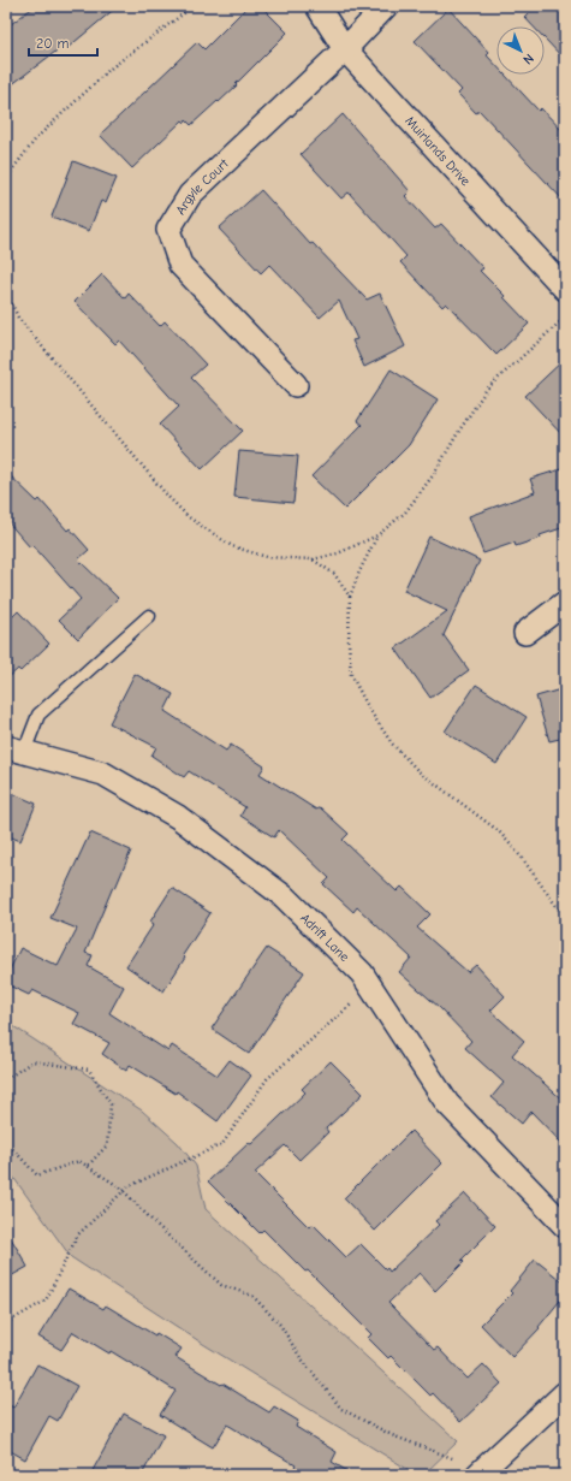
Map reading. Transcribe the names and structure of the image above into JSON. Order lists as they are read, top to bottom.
{
  "streets": {
    "street": ["Muirlands Drive", "Argyle Court", "Adrift Lane"]
  },
  "crossings": [
    ["Muirlands Drive", "Argyle Court"]
  ],
  "scale_bar": "20 m",
  "north": "bottom right"
}
